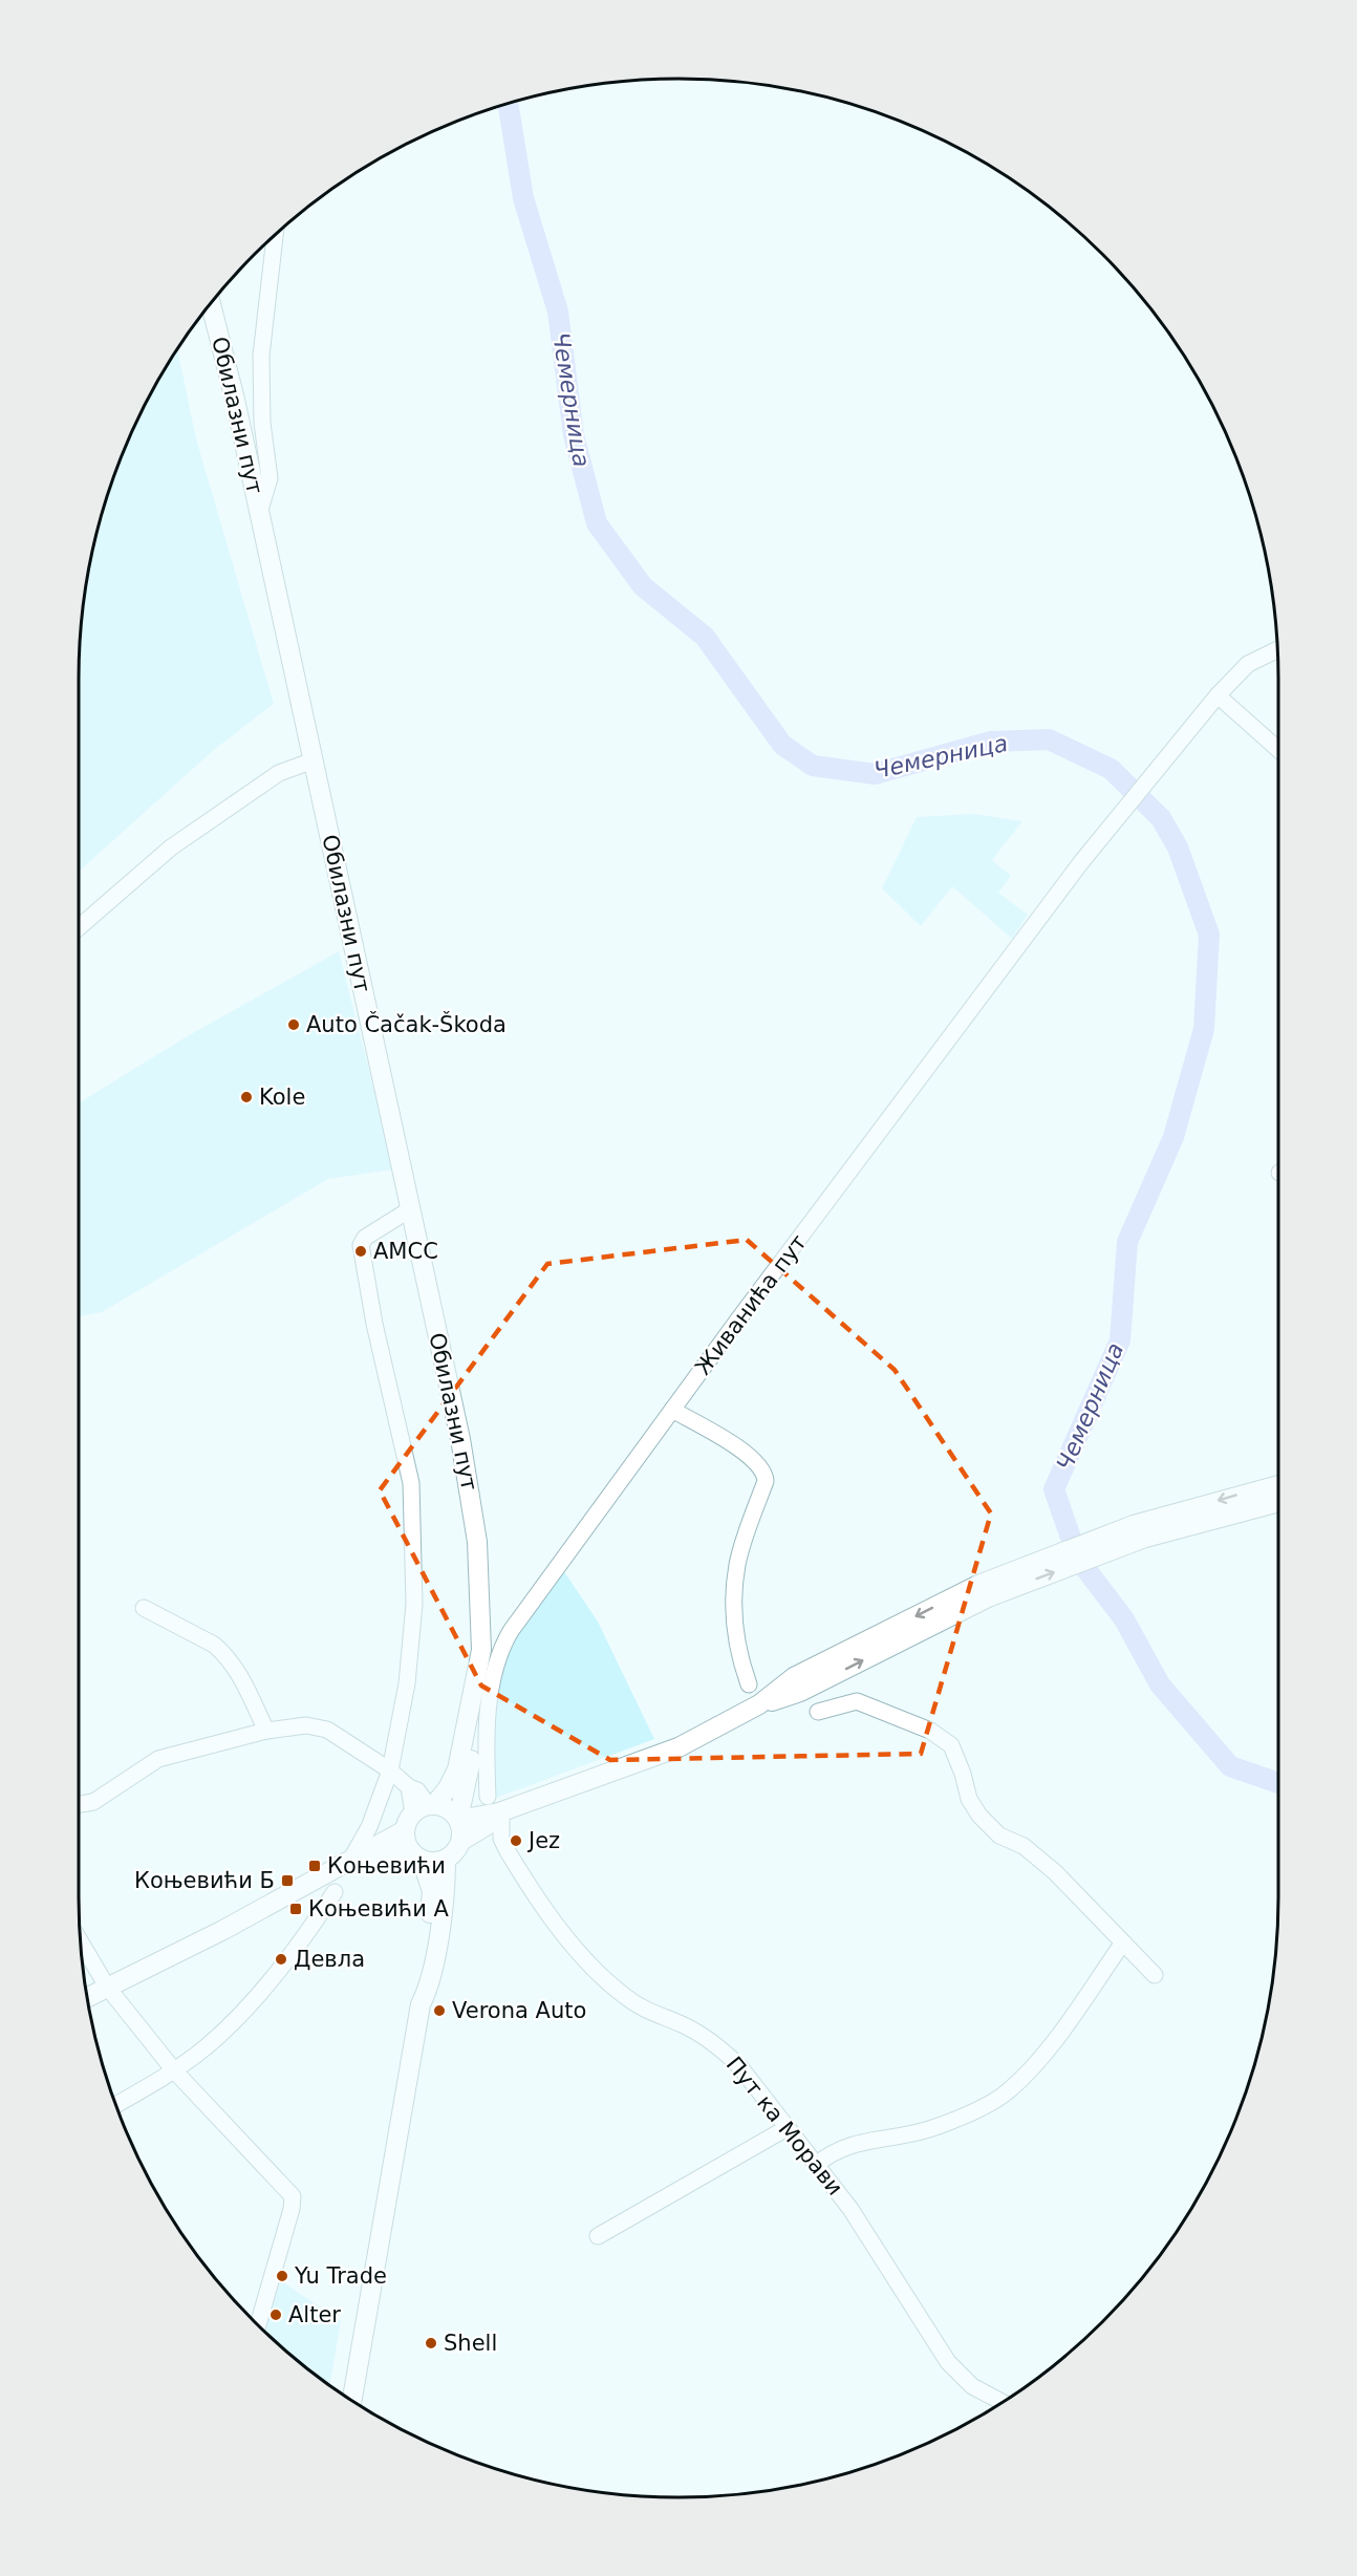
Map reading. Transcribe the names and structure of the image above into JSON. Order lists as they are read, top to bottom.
{
  "streets": {
    "main road": ["Обилазни пут"],
    "street": ["Живанића пут", "Пут ка Морави"]
  },
  "crossings": [
    ["Обилазни пут", "Живанића пут"],
    ["Живанића пут", "Пут ка Морави"]
  ],
  "water": ["Чемерница"],
  "places": {
    "other": [
      "Auto Čačak-Škoda",
      "Kole",
      "АМСС",
      "Jez",
      "Девла",
      "Verona Auto",
      "Yu Trade",
      "Alter",
      "Shell"
    ],
    "transit": ["Коњевићи", "Коњевићи Б", "Коњевићи А"]
  }
}
